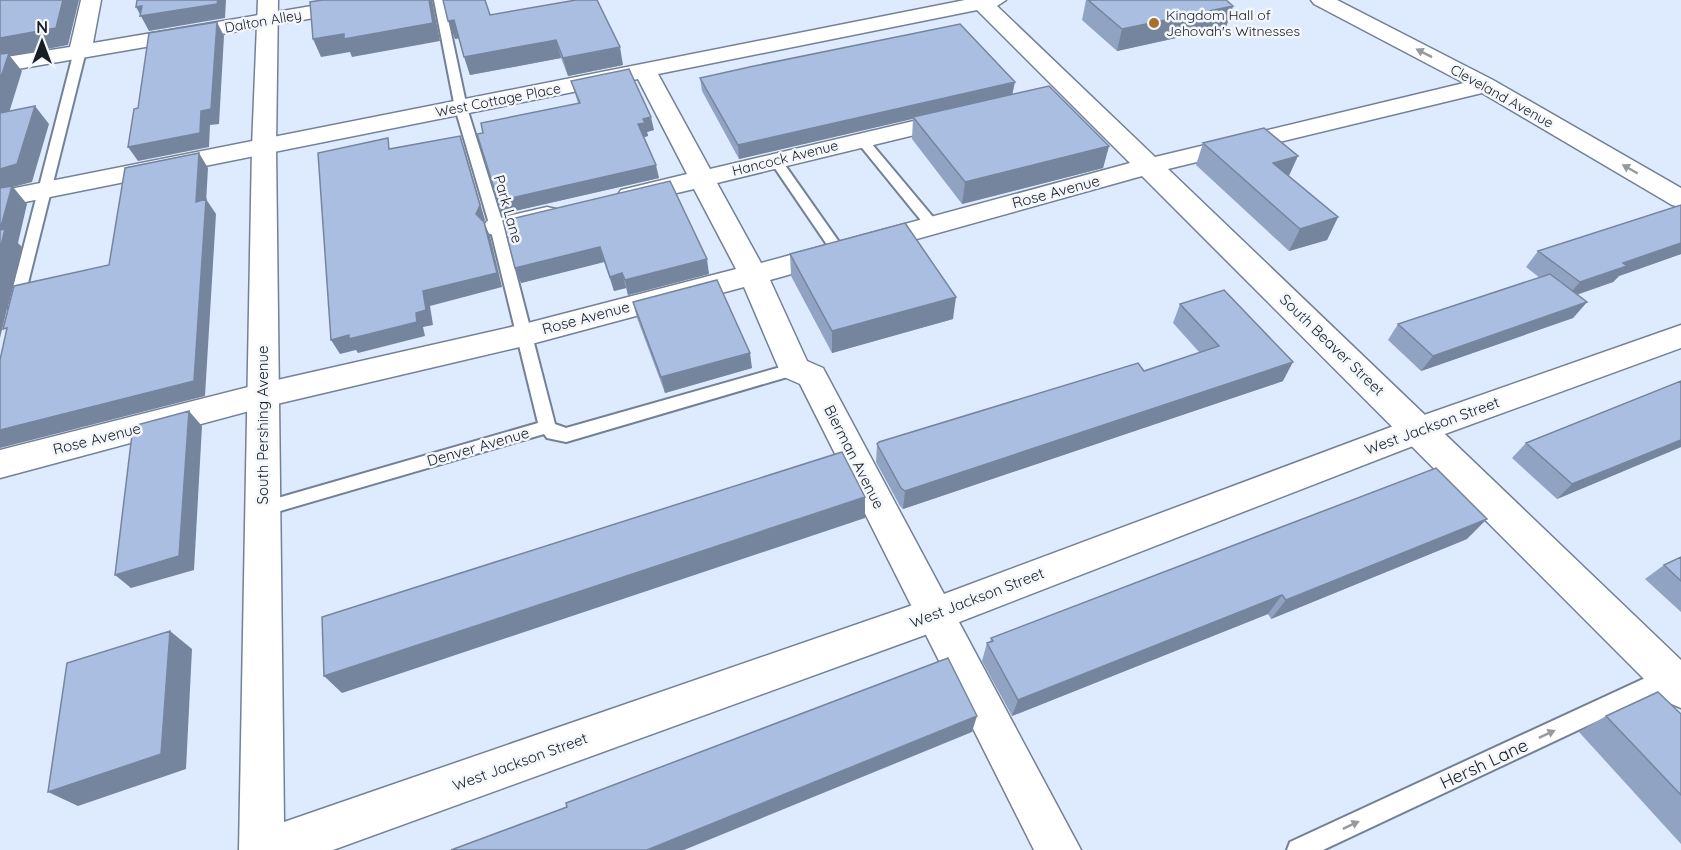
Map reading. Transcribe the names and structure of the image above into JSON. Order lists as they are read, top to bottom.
{
  "streets": {
    "street": [
      "Dalton Alley",
      "Cleveland Avenue",
      "West Cottage Place",
      "Hancock Avenue",
      "Rose Avenue",
      "South Beaver Street",
      "South Pershing Avenue",
      "West Jackson Street",
      "Bierman Avenue"
    ],
    "lane": ["Park Lane", "Denver Avenue", "Hersh Lane"]
  },
  "crossings": [
    ["Dalton Alley", "South Pershing Avenue"],
    ["Cleveland Avenue", "Rose Avenue"],
    ["West Cottage Place", "Park Lane"],
    ["West Cottage Place", "South Beaver Street"],
    ["West Cottage Place", "South Pershing Avenue"],
    ["West Cottage Place", "Bierman Avenue"],
    ["Hancock Avenue", "Bierman Avenue"],
    ["Rose Avenue", "Park Lane"],
    ["Rose Avenue", "South Beaver Street"],
    ["Rose Avenue", "South Pershing Avenue"],
    ["Rose Avenue", "Bierman Avenue"],
    ["Park Lane", "Denver Avenue"],
    ["South Beaver Street", "West Jackson Street"],
    ["South Beaver Street", "Hersh Lane"],
    ["South Pershing Avenue", "Denver Avenue"],
    ["West Jackson Street", "Bierman Avenue"],
    ["Denver Avenue", "Bierman Avenue"]
  ],
  "one_way": ["Cleveland Avenue", "Hersh Lane"],
  "places": ["Kingdom Hall of Jehovah's Witnesses"],
  "north": "top"
}
